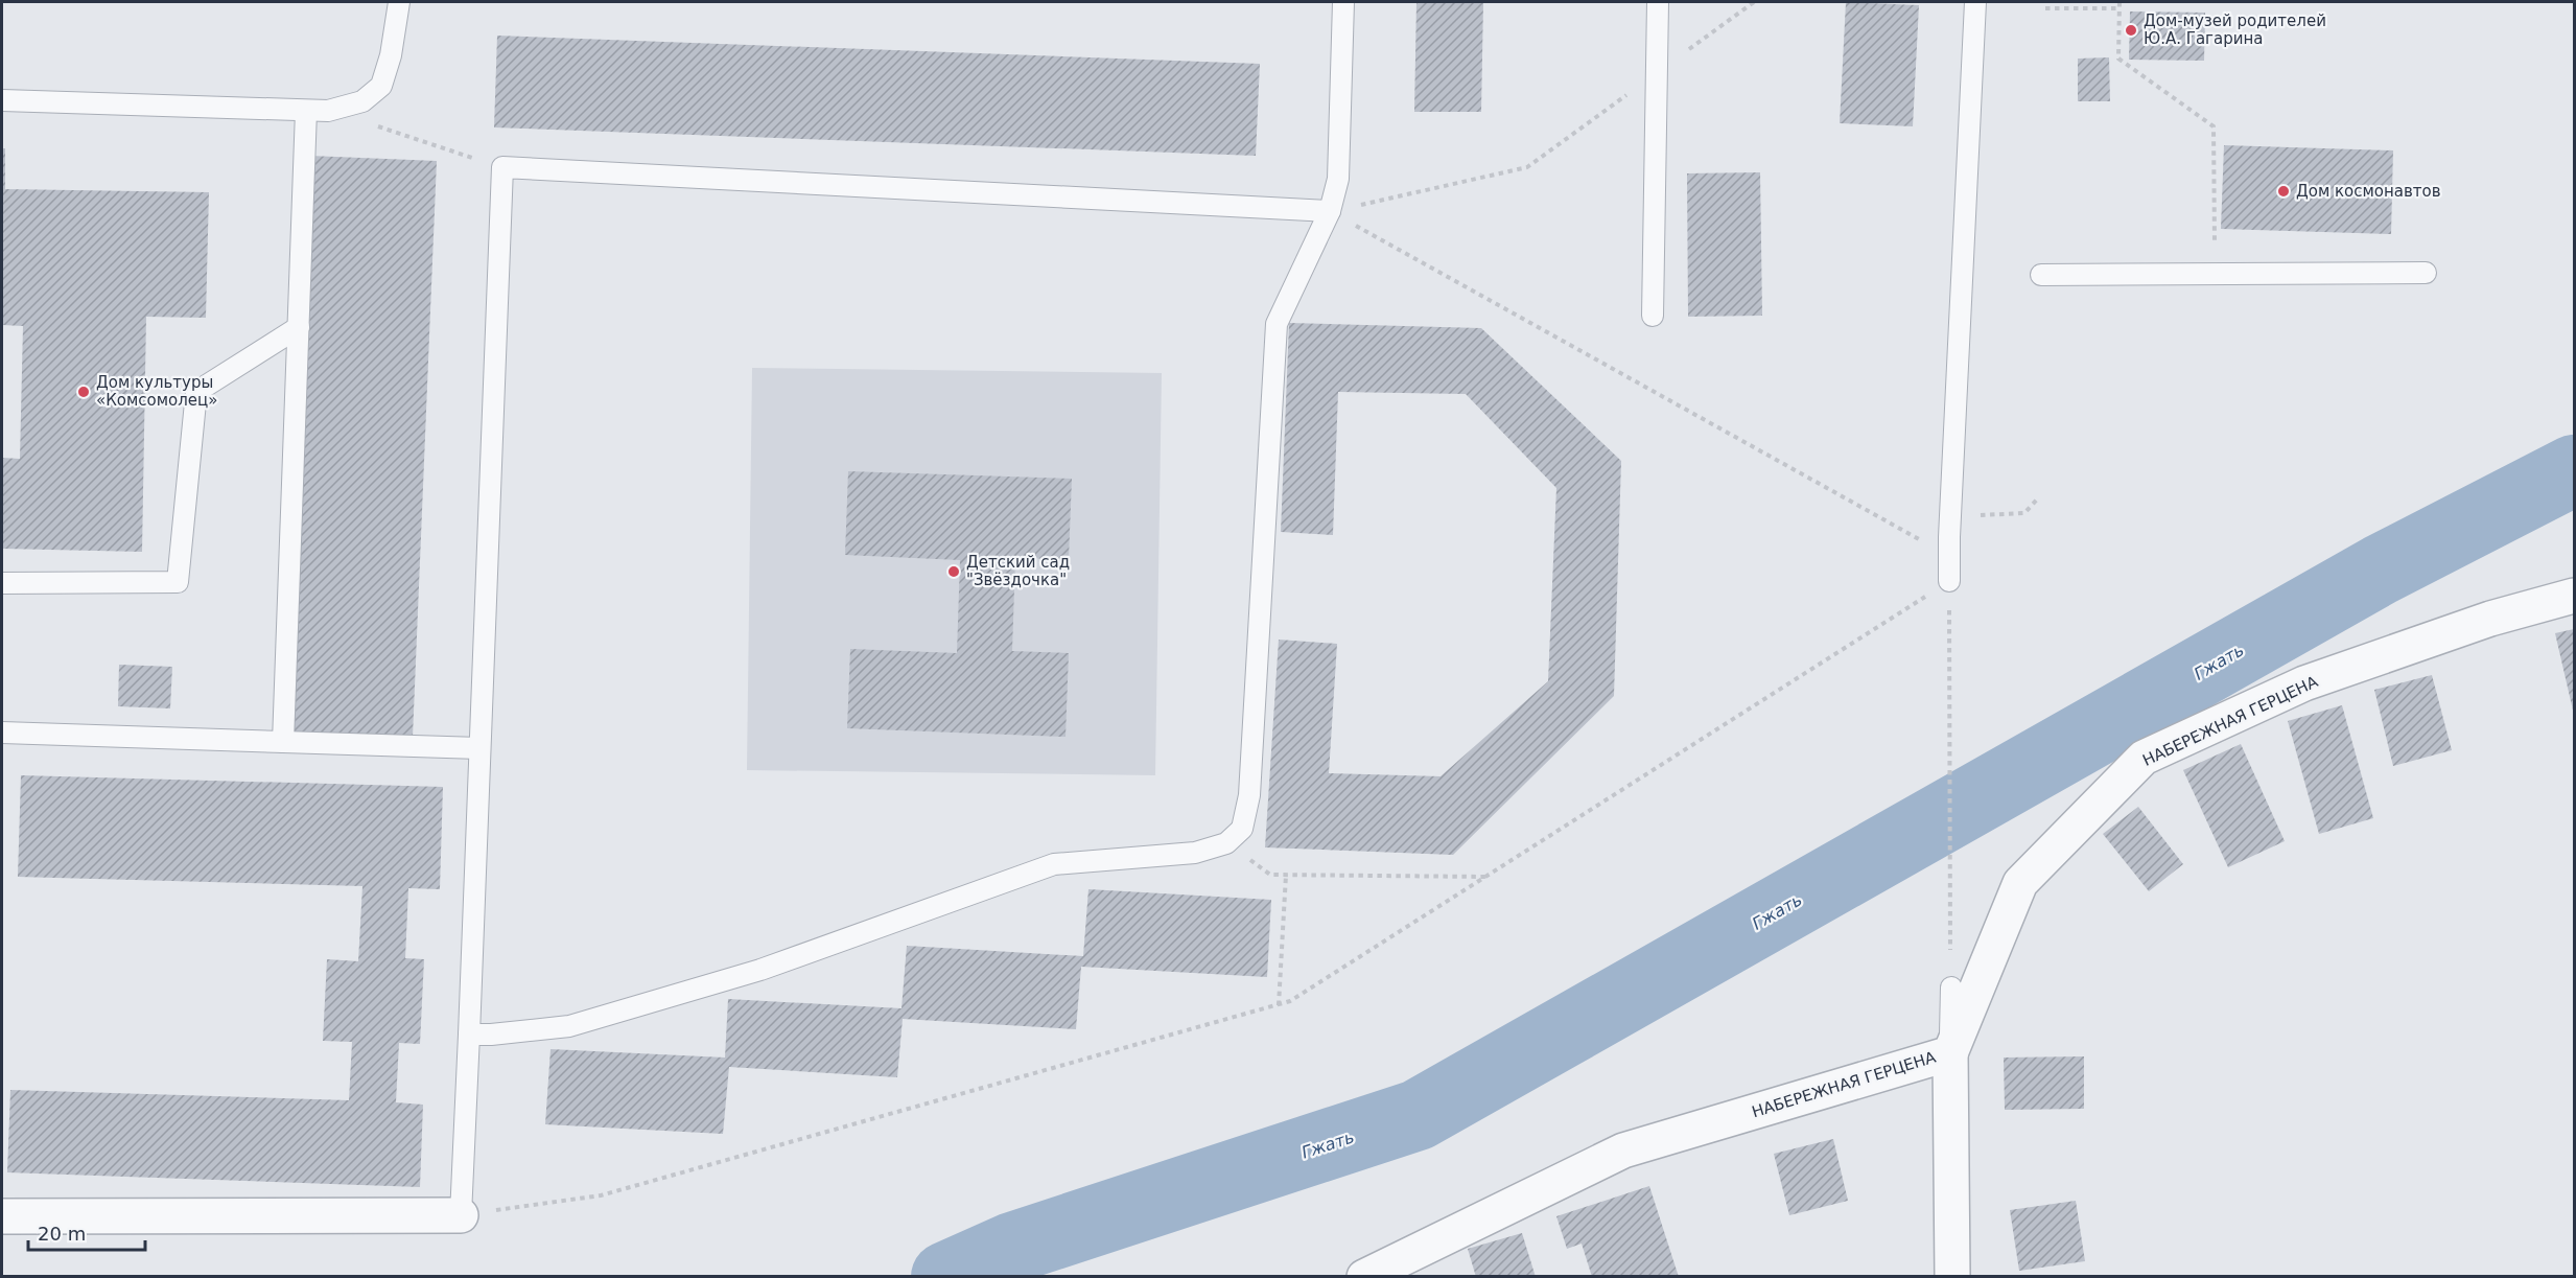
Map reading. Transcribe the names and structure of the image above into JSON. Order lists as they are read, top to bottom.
{
  "streets": {
    "street": ["НАБЕРЕЖНАЯ ГЕРЦЕНА"]
  },
  "water": ["Гжать"],
  "places": [
    "Дом-музей родителей Ю.А. Гагарина",
    "Дом космонавтов",
    "Дом культуры «Комсомолец»",
    "Детский сад \"Звёздочка\""
  ],
  "scale_bar": "20 m"
}
